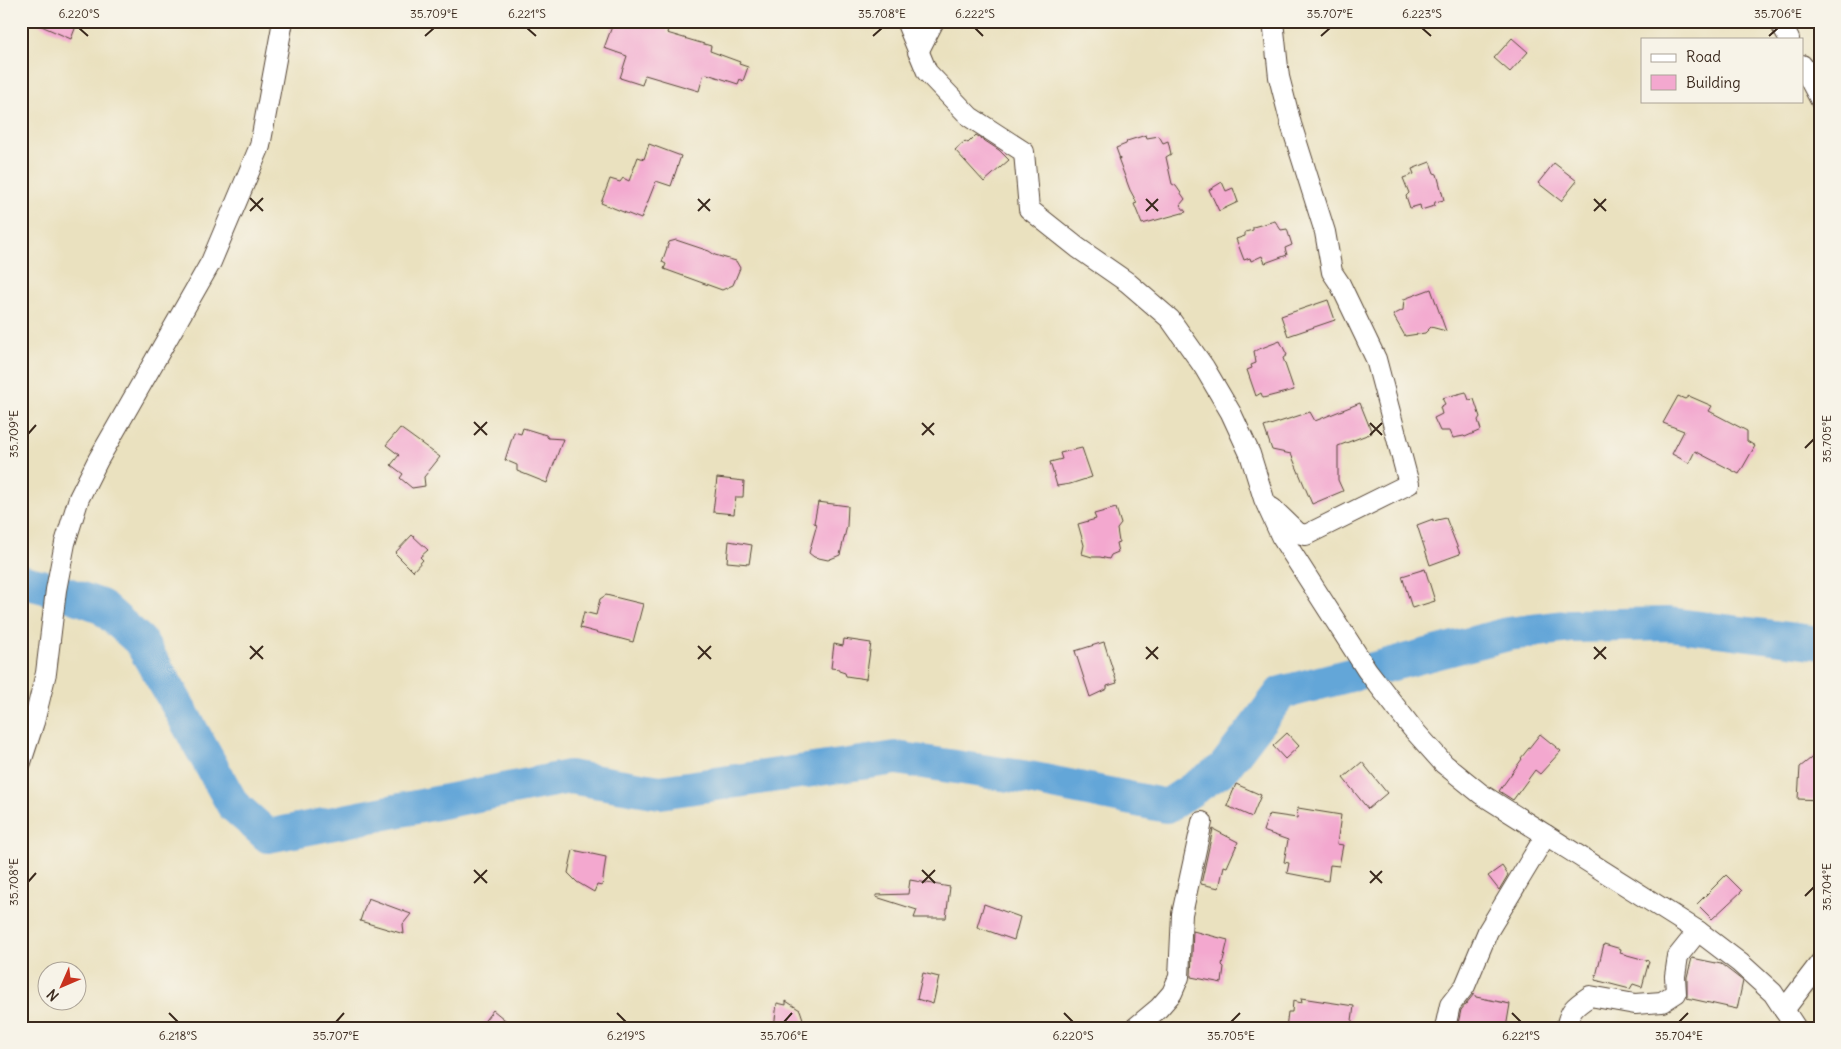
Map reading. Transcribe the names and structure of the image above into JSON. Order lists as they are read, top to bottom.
{
  "legend": ["Road", "Building"],
  "north": "bottom left",
  "coordinates": [
    "6.220°S",
    "35.709°E",
    "6.221°S",
    "35.708°E",
    "6.222°S",
    "35.707°E",
    "6.223°S",
    "35.706°E",
    "35.705°E",
    "35.704°E",
    "6.218°S",
    "6.219°S"
  ]
}
